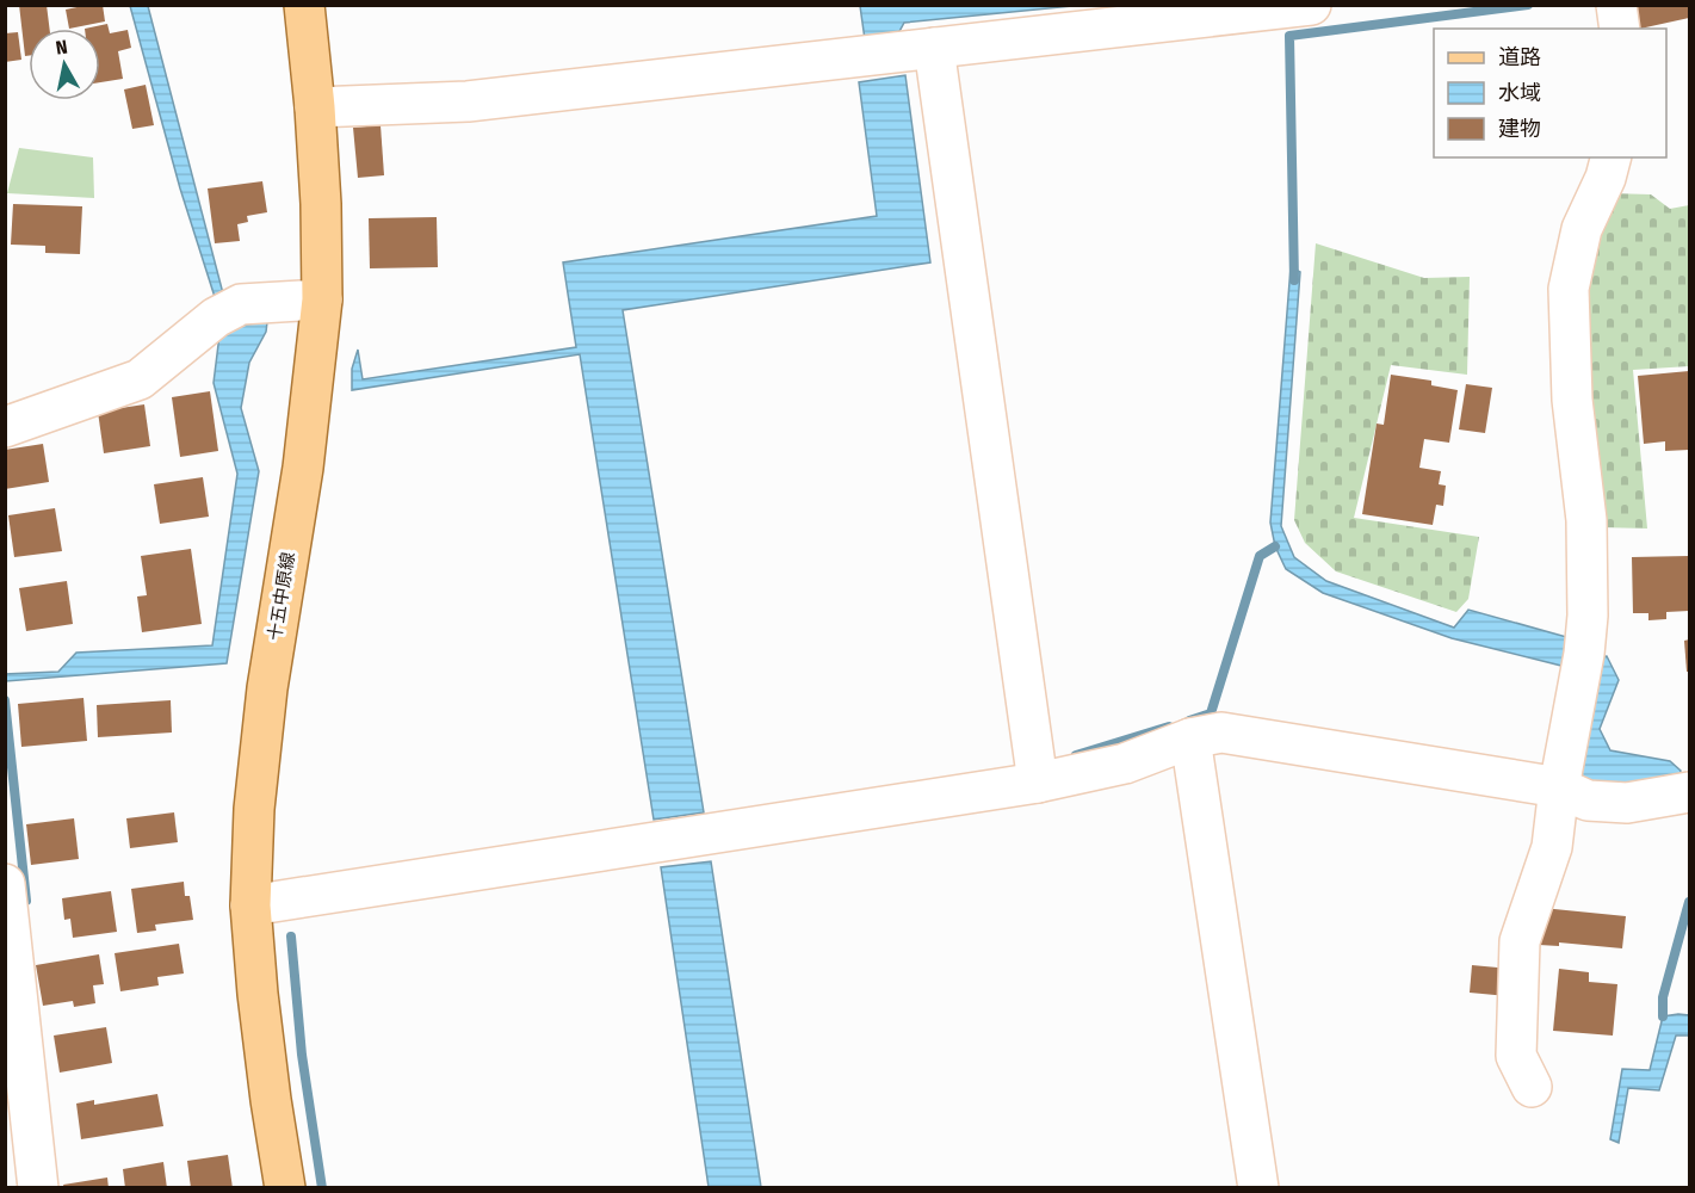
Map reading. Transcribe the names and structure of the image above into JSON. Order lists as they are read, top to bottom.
{
  "streets": {
    "main road": ["十五中原線"]
  },
  "legend": ["道路", "水域", "建物"],
  "north": "top"
}
